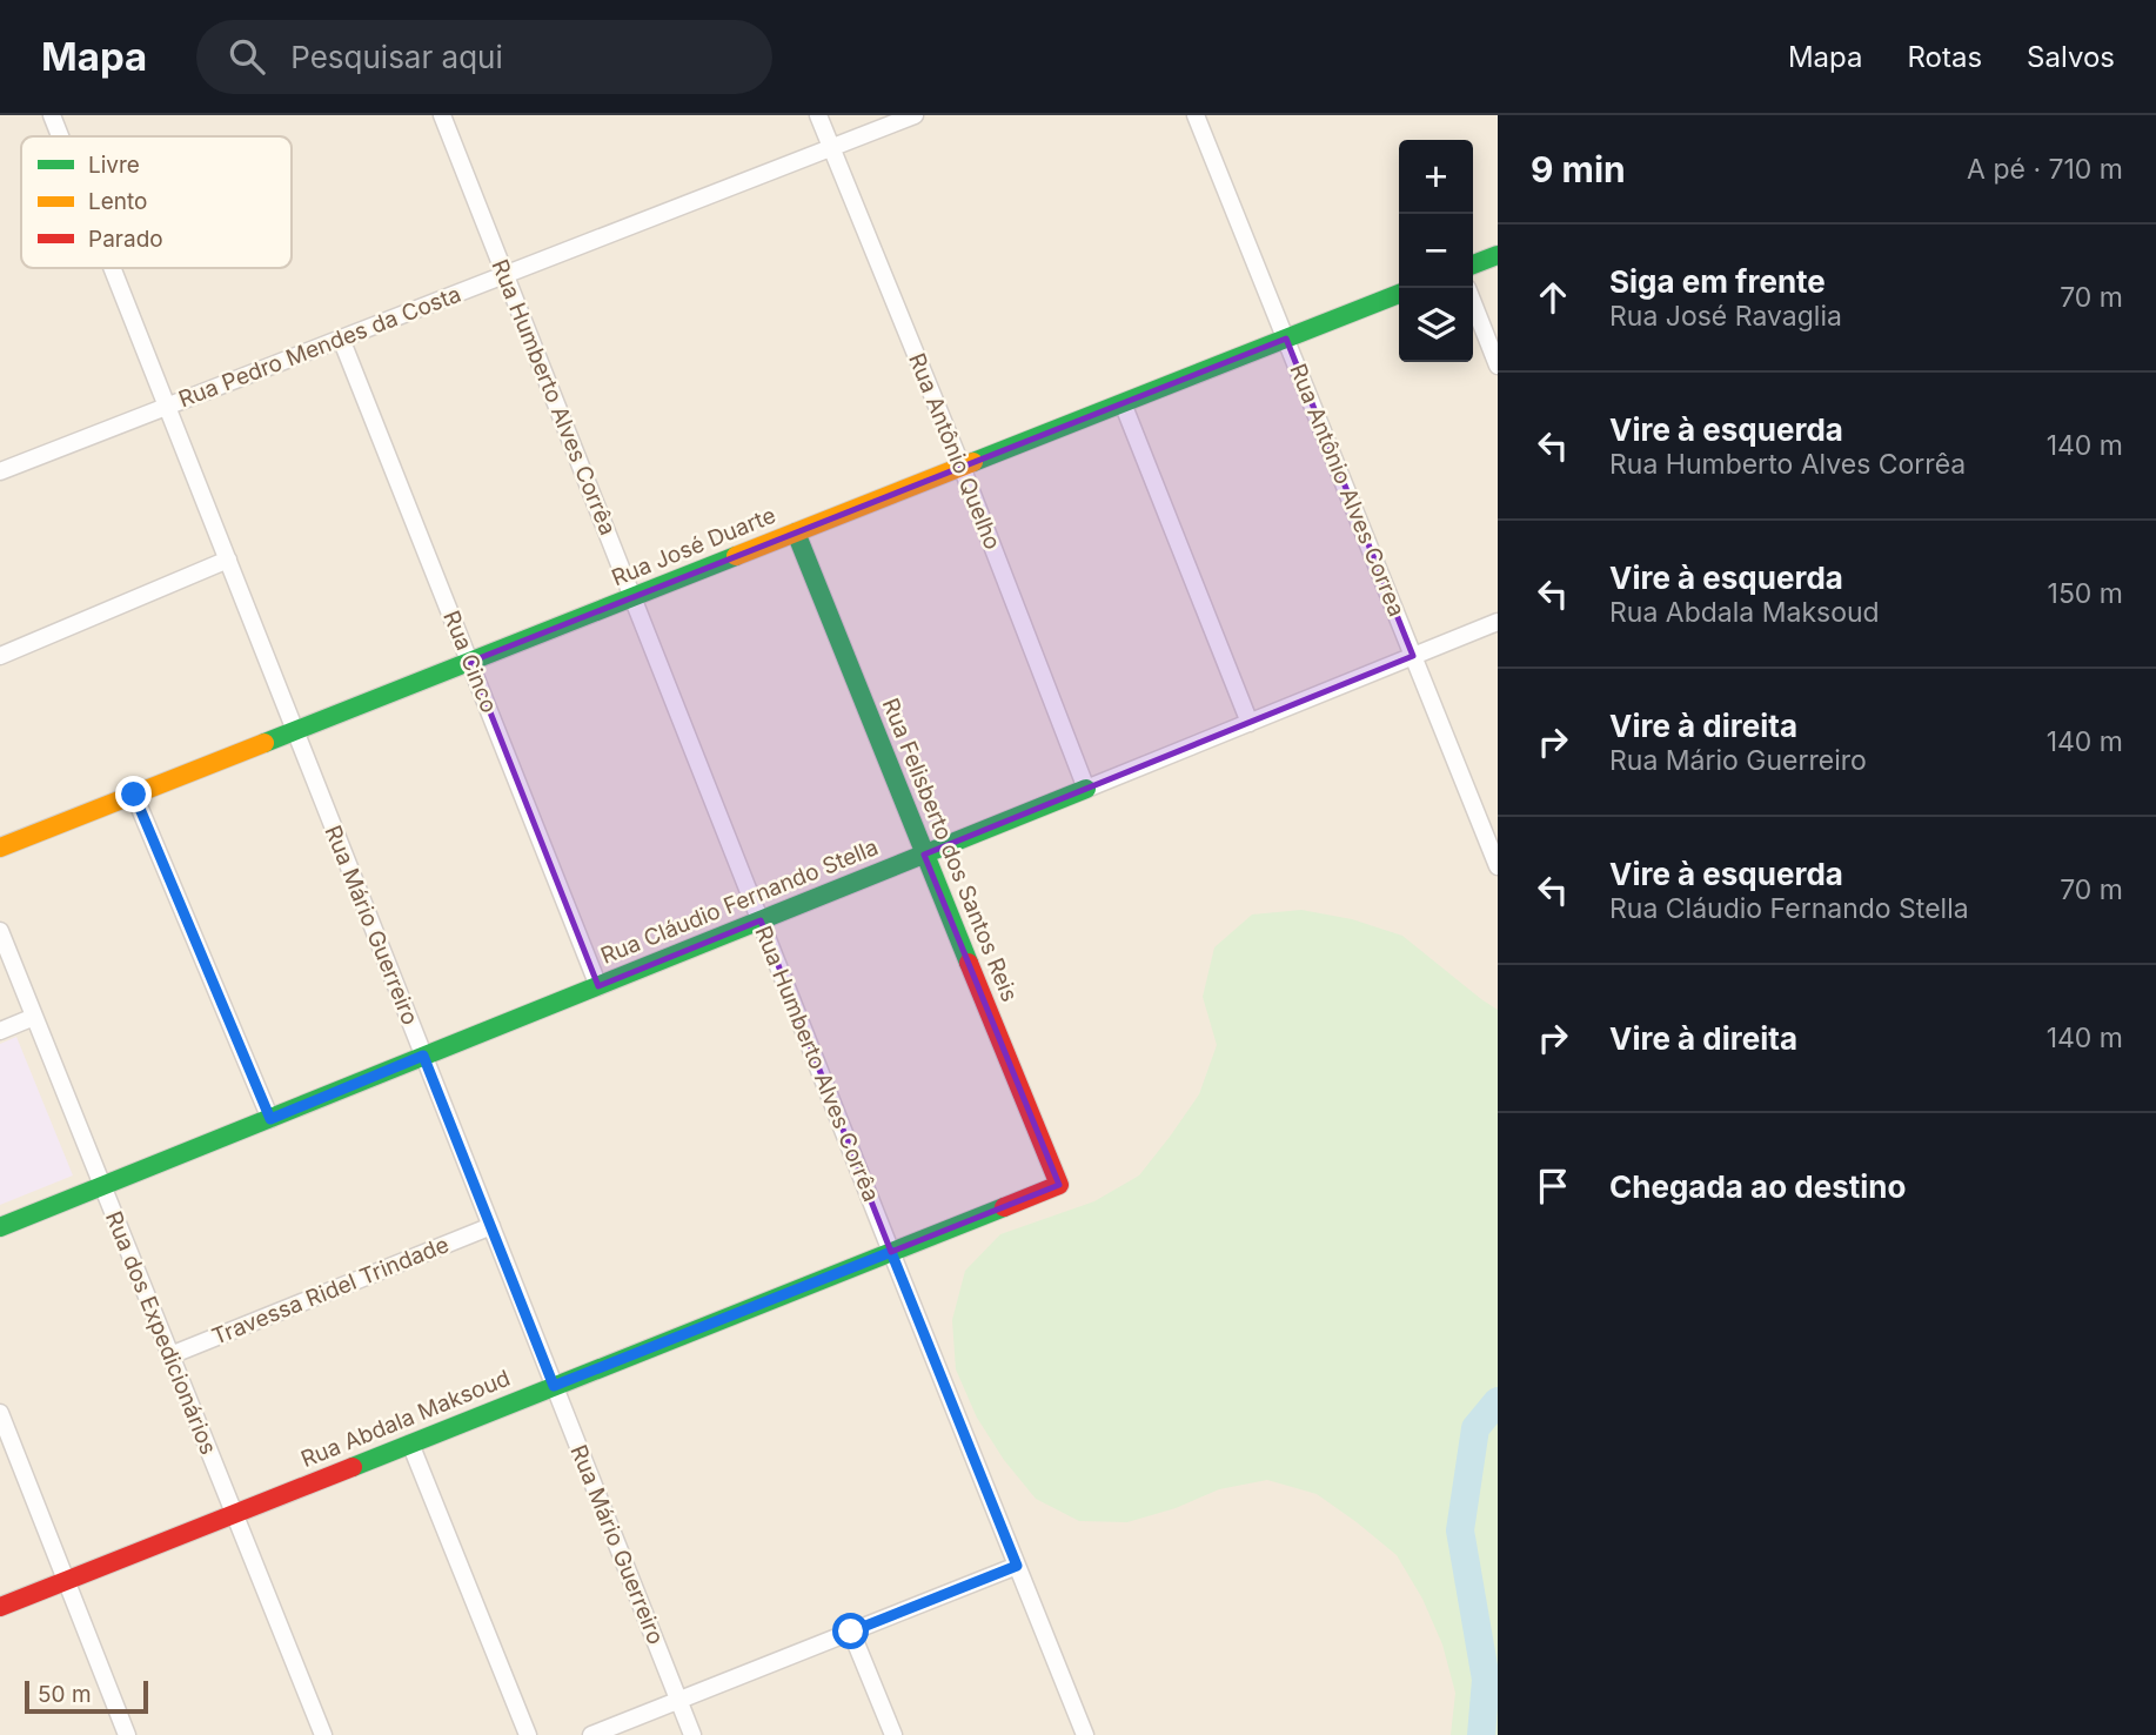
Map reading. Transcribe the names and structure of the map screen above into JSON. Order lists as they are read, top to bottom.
{
  "streets": {
    "street": [
      "Rua Pedro Mendes da Costa",
      "Rua Humberto Alves Corrêa",
      "Rua Antônio Quelho",
      "Rua Antônio Alves Correa",
      "Rua José Duarte",
      "Rua Cinco",
      "Rua Felisberto dos Santos Reis",
      "Rua Cláudio Fernando Stella",
      "Rua Mário Guerreiro",
      "Travessa Ridel Trindade",
      "Rua dos Expedicionários",
      "Rua Abdala Maksoud"
    ]
  },
  "crossings": [
    ["Rua Pedro Mendes da Costa", "Rua Humberto Alves Corrêa"],
    ["Rua Pedro Mendes da Costa", "Rua Antônio Quelho"],
    ["Rua Pedro Mendes da Costa", "Rua Cinco"],
    ["Rua Pedro Mendes da Costa", "Rua Mário Guerreiro"],
    ["Rua Humberto Alves Corrêa", "Rua José Duarte"],
    ["Rua Humberto Alves Corrêa", "Rua Cláudio Fernando Stella"],
    ["Rua Humberto Alves Corrêa", "Rua Abdala Maksoud"],
    ["Rua Antônio Quelho", "Rua José Duarte"],
    ["Rua Antônio Quelho", "Rua Cláudio Fernando Stella"],
    ["Rua Antônio Alves Correa", "Rua José Duarte"],
    ["Rua Antônio Alves Correa", "Rua Cláudio Fernando Stella"],
    ["Rua José Duarte", "Rua Cinco"],
    ["Rua José Duarte", "Rua Felisberto dos Santos Reis"],
    ["Rua José Duarte", "Rua Mário Guerreiro"],
    ["Rua Cinco", "Rua Cláudio Fernando Stella"],
    ["Rua Felisberto dos Santos Reis", "Rua Cláudio Fernando Stella"],
    ["Rua Felisberto dos Santos Reis", "Rua Abdala Maksoud"],
    ["Rua Cláudio Fernando Stella", "Rua Mário Guerreiro"],
    ["Rua Cláudio Fernando Stella", "Rua dos Expedicionários"],
    ["Rua Mário Guerreiro", "Travessa Ridel Trindade"],
    ["Rua Mário Guerreiro", "Rua Abdala Maksoud"],
    ["Travessa Ridel Trindade", "Rua dos Expedicionários"],
    ["Rua dos Expedicionários", "Rua Abdala Maksoud"]
  ],
  "legend": ["Livre", "Lento", "Parado"],
  "scale_bar": "50 m",
  "page": {
    "header": "Mapa",
    "search": "Pesquisar aqui",
    "nav": ["Mapa", "Rotas", "Salvos"],
    "heading": ["9 min", "A pé · 710 m"],
    "map_buttons": ["+", "−"],
    "list": [
      ["Siga em frente", "Rua José Ravaglia", "70 m"],
      ["Vire à esquerda", "Rua Humberto Alves Corrêa", "140 m"],
      ["Vire à esquerda", "Rua Abdala Maksoud", "150 m"],
      ["Vire à direita", "Rua Mário Guerreiro", "140 m"],
      ["Vire à esquerda", "Rua Cláudio Fernando Stella", "70 m"],
      ["Vire à direita", "140 m"],
      "Chegada ao destino"
    ],
    "scale": "50 m"
  }
}
